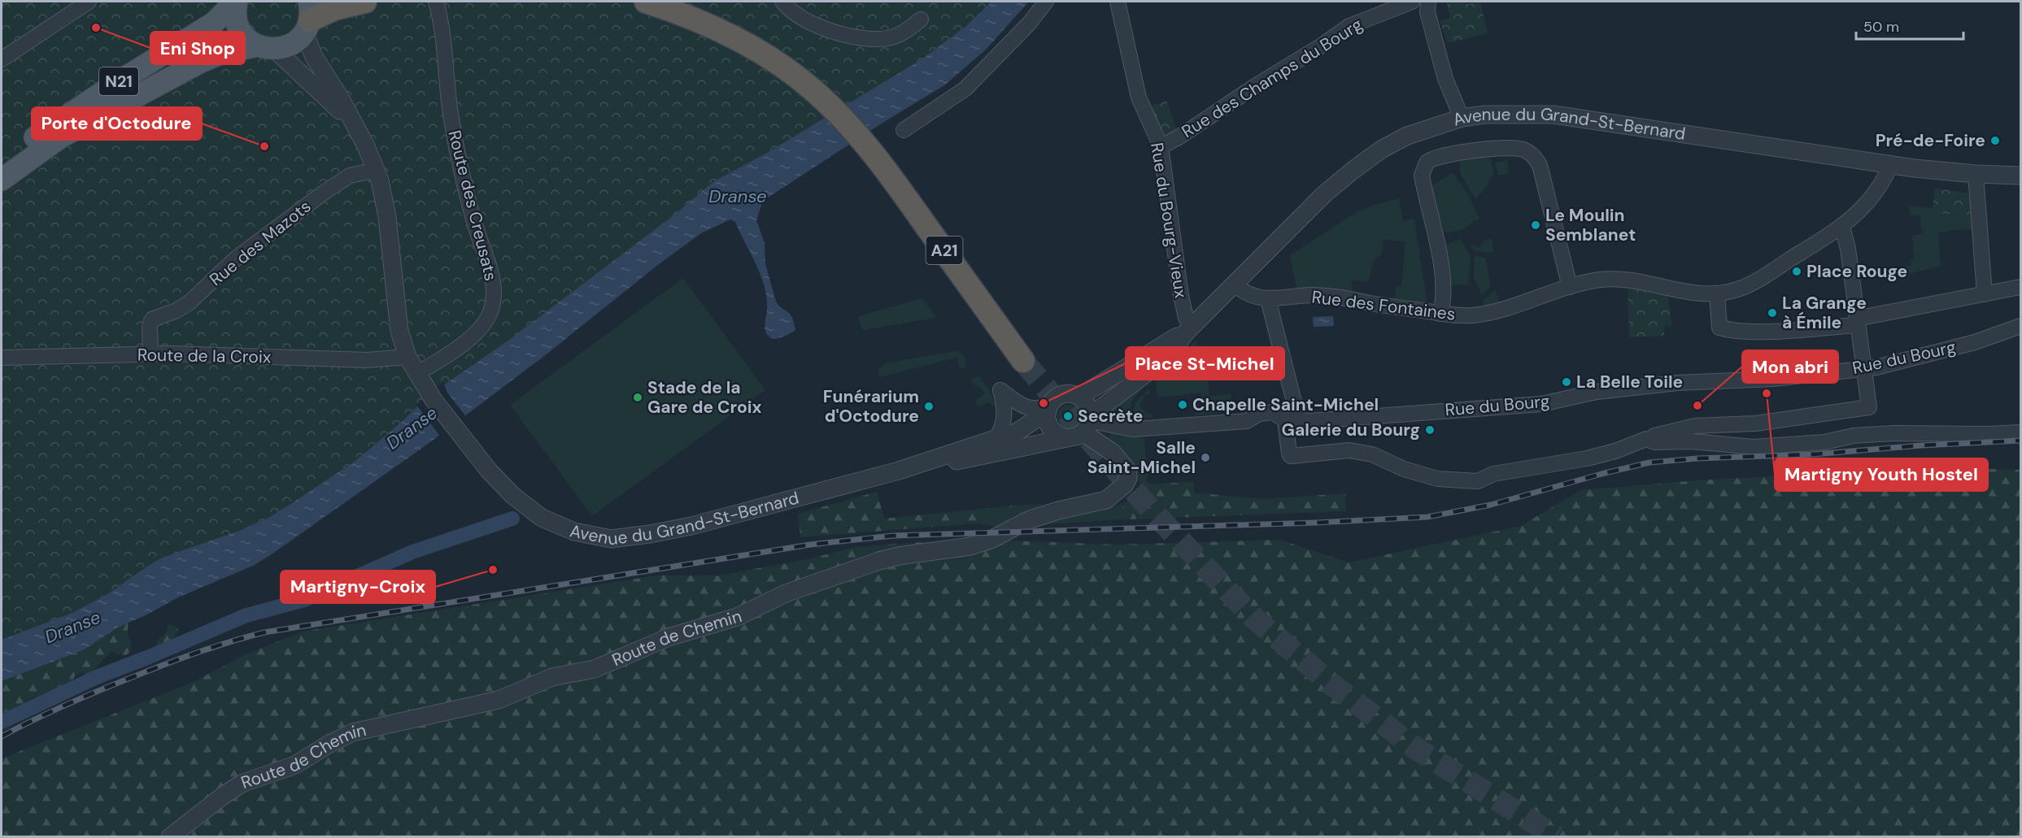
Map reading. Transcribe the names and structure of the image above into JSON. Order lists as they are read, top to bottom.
{
  "streets": {
    "highway": ["A21"],
    "main road": ["N21"],
    "street": [
      "Rue des Champs du Bourg",
      "Avenue du Grand-St-Bernard",
      "Route des Creusats",
      "Rue du Bourg-Vieux",
      "Rue des Mazots",
      "Rue des Fontaines",
      "Route de la Croix",
      "Rue du Bourg",
      "Route de Chemin"
    ]
  },
  "crossings": [
    ["Rue des Champs du Bourg", "Rue du Bourg-Vieux"],
    ["N21", "Avenue du Grand-St-Bernard"],
    ["Avenue du Grand-St-Bernard", "Route des Creusats"],
    ["Avenue du Grand-St-Bernard", "Rue du Bourg-Vieux"],
    ["Avenue du Grand-St-Bernard", "Rue des Mazots"],
    ["Avenue du Grand-St-Bernard", "Rue des Fontaines"],
    ["Avenue du Grand-St-Bernard", "Route de la Croix"],
    ["Avenue du Grand-St-Bernard", "Rue du Bourg"],
    ["Avenue du Grand-St-Bernard", "Route de Chemin"],
    ["Rue des Mazots", "Route de la Croix"],
    ["Rue du Bourg", "Route de Chemin"]
  ],
  "water": ["Dranse"],
  "places": [
    "Eni Shop",
    "Pré-de-Foire",
    "Porte d'Octodure",
    "Le Moulin Semblanet",
    "Place Rouge",
    "La Grange à Émile",
    "La Belle Toile",
    "Martigny Youth Hostel",
    "Stade de la Gare de Croix",
    "Place St-Michel",
    "Chapelle Saint-Michel",
    "Mon abri",
    "Funérarium d'Octodure",
    "Secrète",
    "Galerie du Bourg",
    "Salle Saint-Michel",
    "Martigny-Croix"
  ],
  "scale_bar": "50 m"
}
